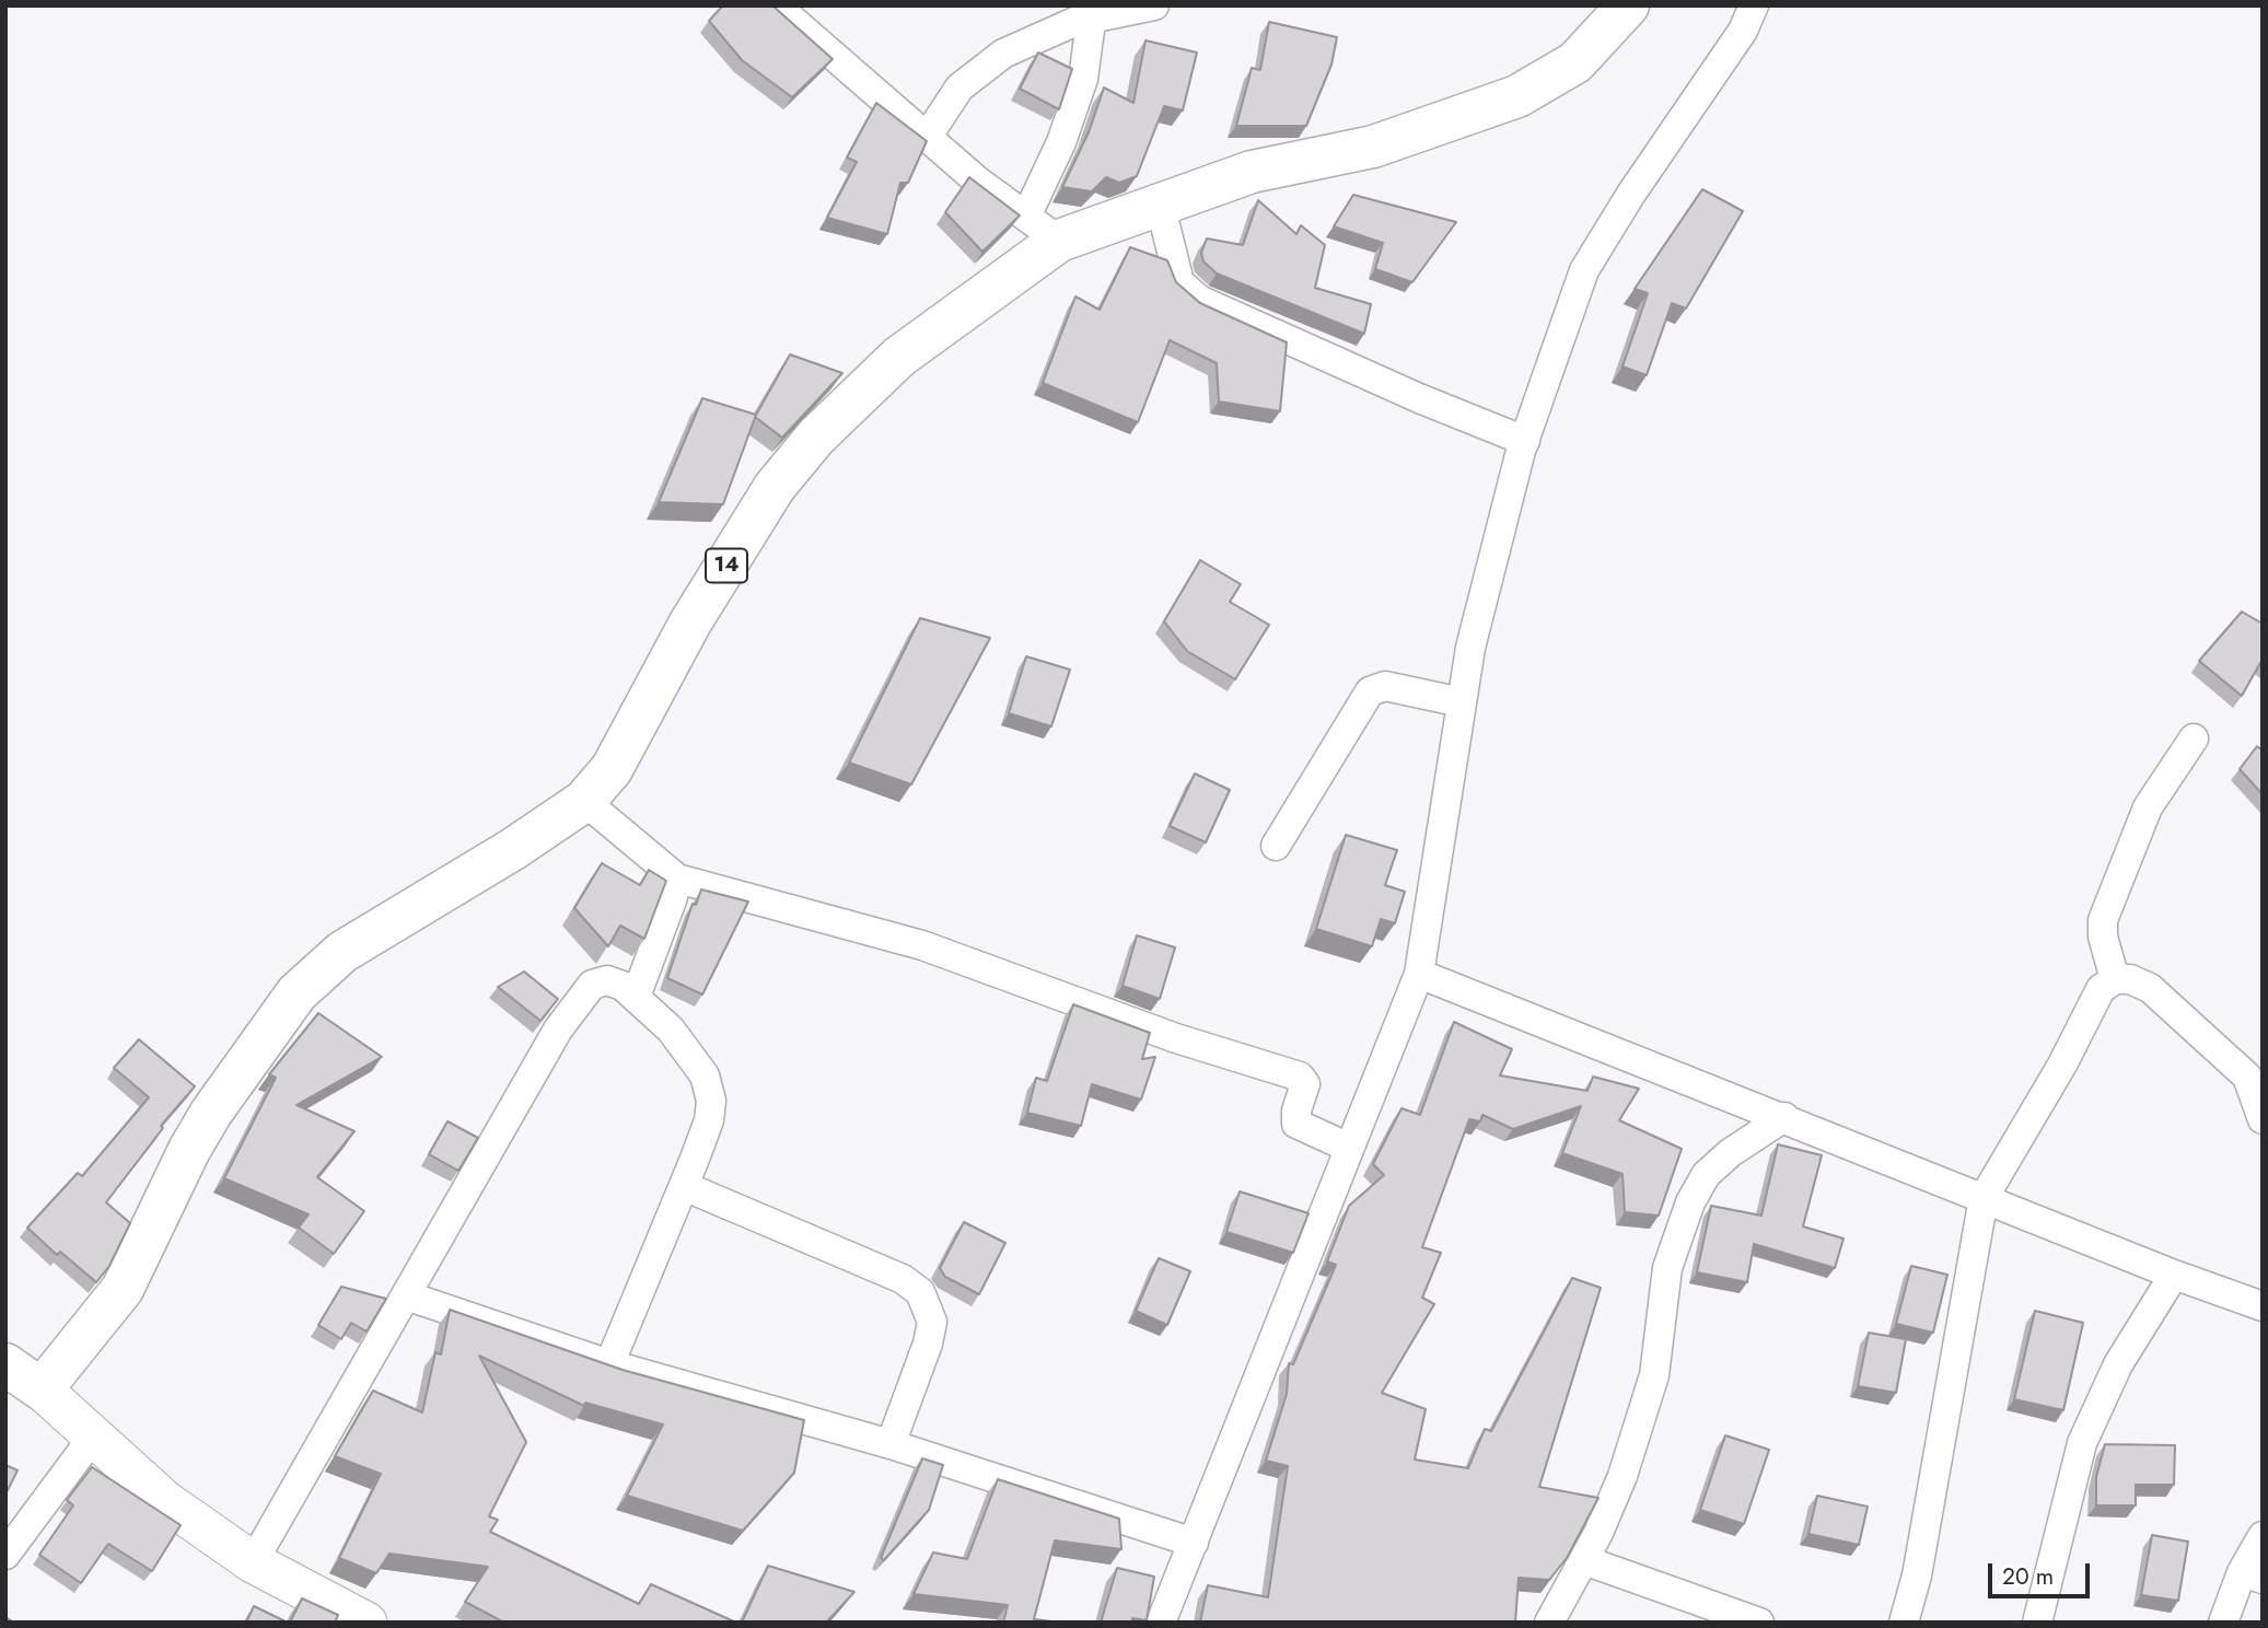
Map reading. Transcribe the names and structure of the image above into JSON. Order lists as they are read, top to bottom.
{
  "streets": {
    "highway": ["14"]
  },
  "scale_bar": "20 m"
}
